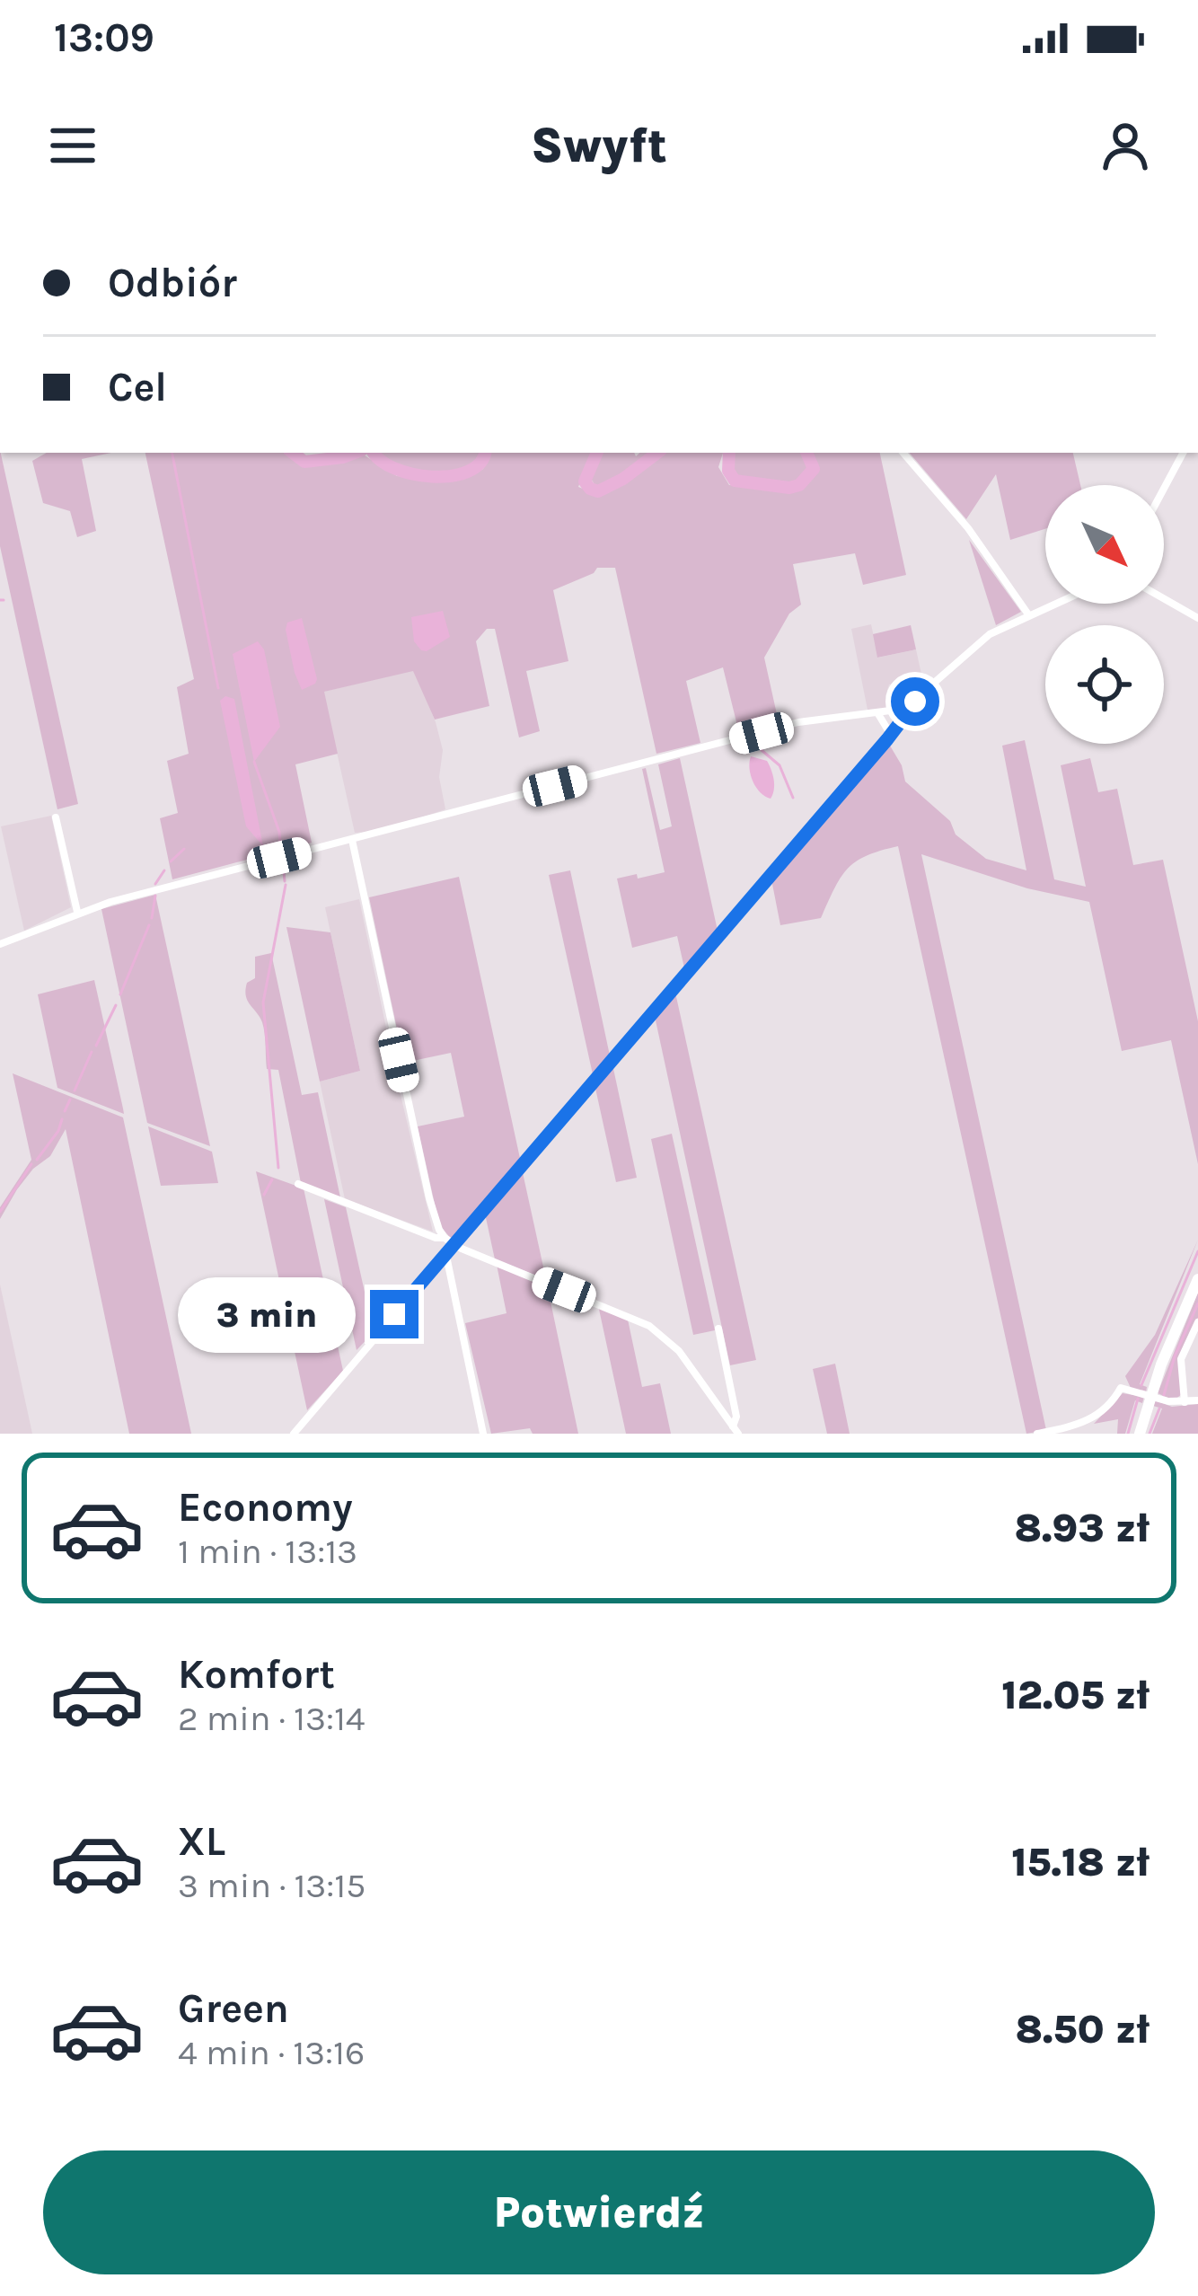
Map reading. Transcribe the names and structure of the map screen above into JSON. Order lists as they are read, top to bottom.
{
  "north": "bottom right",
  "page": {
    "status": "13:09",
    "header": "Swyft",
    "banner": ["Odbiór", "Cel"],
    "bubble": "3 min",
    "list": [
      {
        "name": "Economy",
        "note": "1 min · 13:13",
        "value": "8.93 zł"
      },
      {
        "name": "Komfort",
        "note": "2 min · 13:14",
        "value": "12.05 zł"
      },
      {
        "name": "XL",
        "note": "3 min · 13:15",
        "value": "15.18 zł"
      },
      {
        "name": "Green",
        "note": "4 min · 13:16",
        "value": "8.50 zł"
      }
    ],
    "buttons": "Potwierdź"
  }
}
